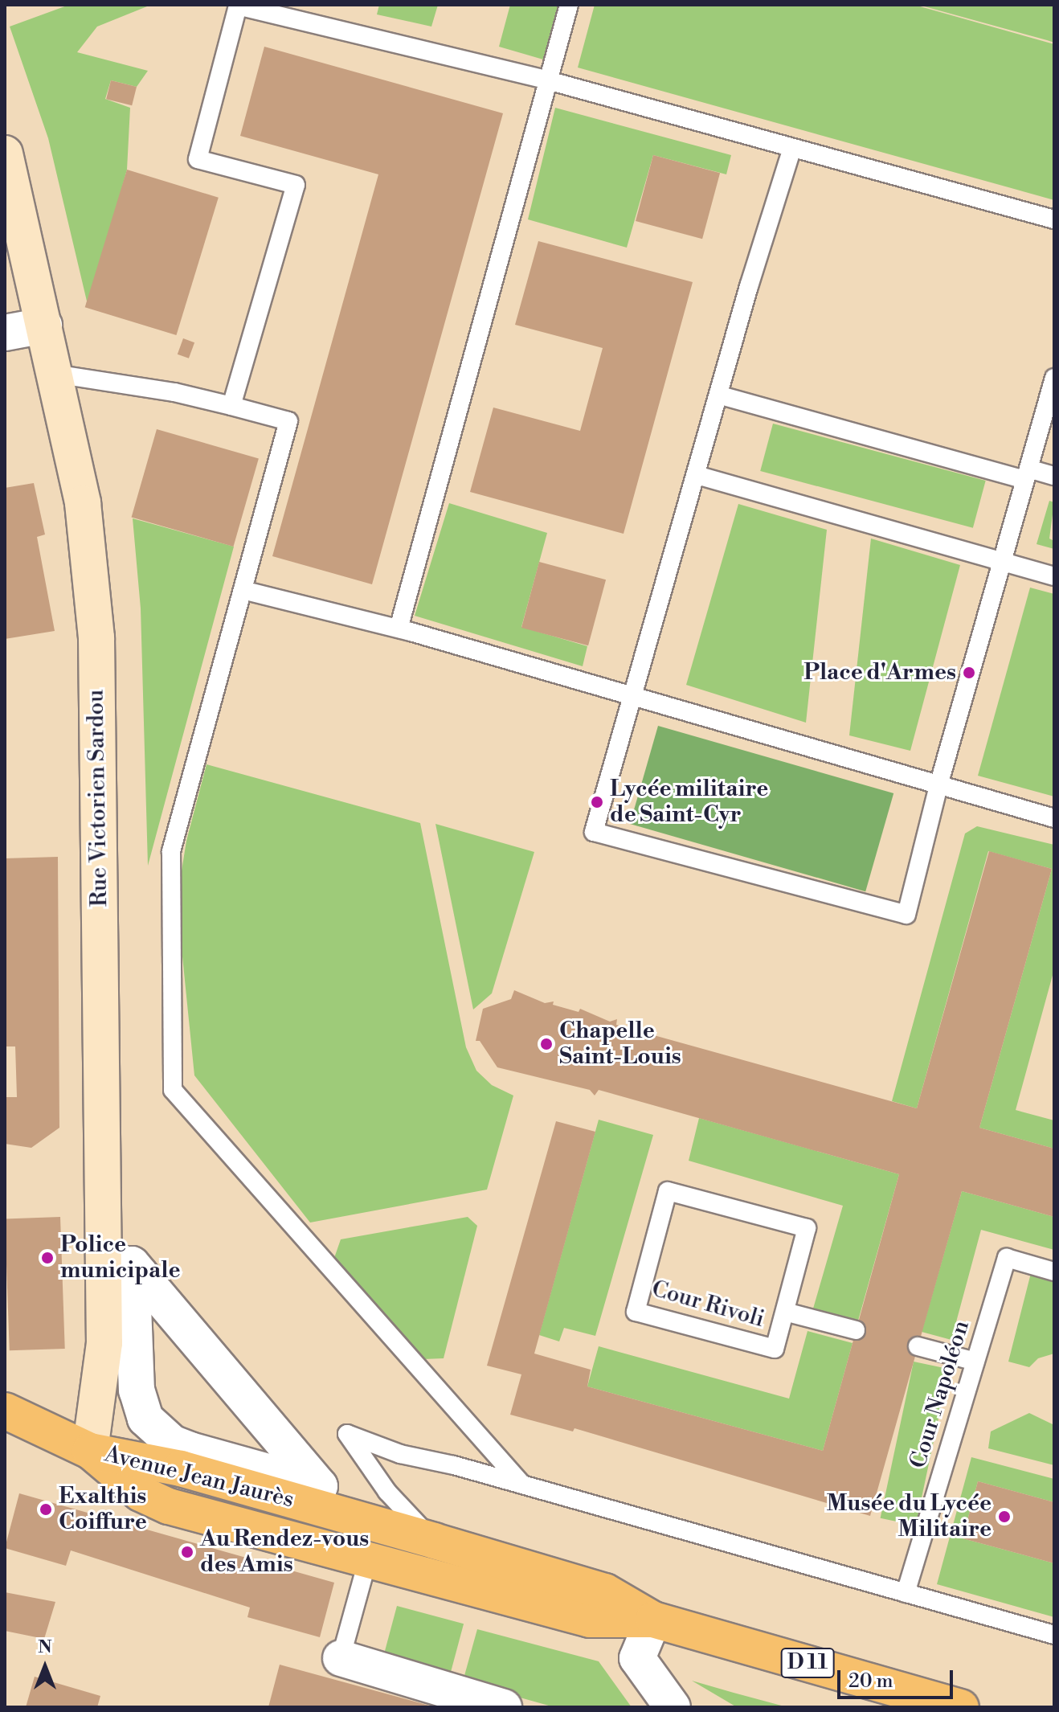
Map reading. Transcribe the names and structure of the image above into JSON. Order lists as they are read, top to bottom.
{
  "streets": {
    "main road": ["Avenue Jean Jaurès", "D 11"],
    "street": ["Rue Victorien Sardou"],
    "lane": ["Cour Rivoli", "Cour Napoléon"]
  },
  "crossings": [
    ["Rue Victorien Sardou", "Avenue Jean Jaurès"],
    ["Rue Victorien Sardou", "D 11"],
    ["Avenue Jean Jaurès", "D 11"]
  ],
  "places": [
    "Place d'Armes",
    "Lycée militaire de Saint-Cyr",
    "Chapelle Saint-Louis",
    "Police municipale",
    "Exalthis Coiffure",
    "Musée du Lycée Militaire",
    "Au Rendez-vous des Amis"
  ],
  "scale_bar": "20 m",
  "north": "top"
}
